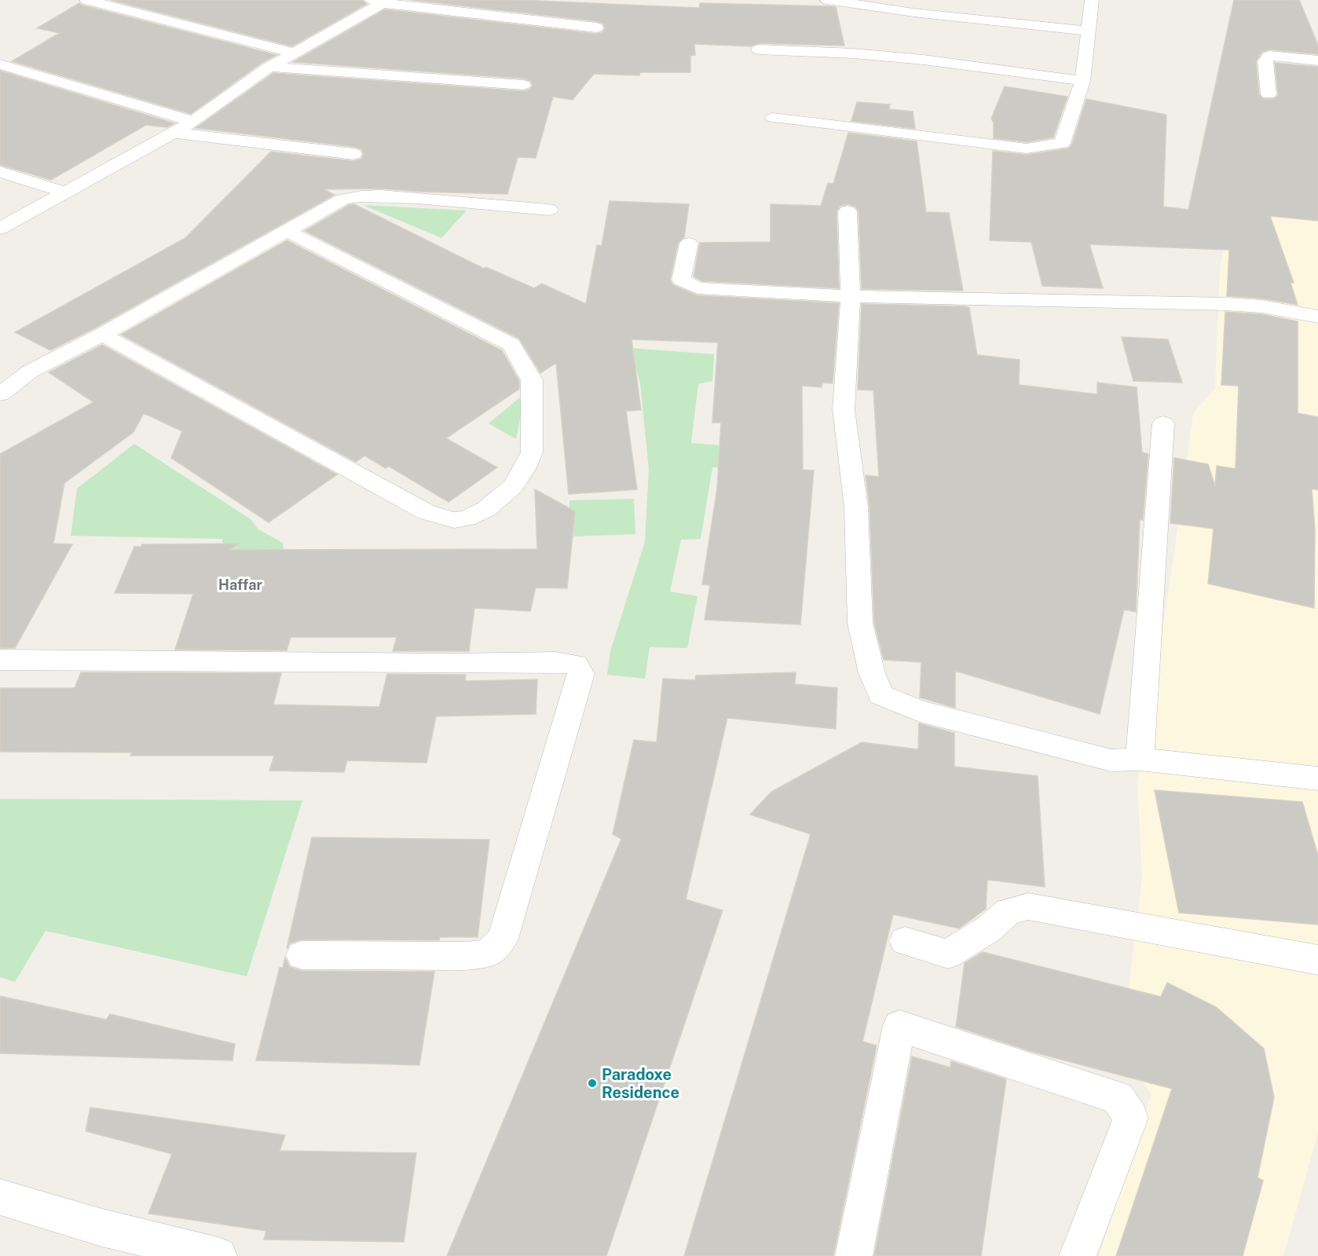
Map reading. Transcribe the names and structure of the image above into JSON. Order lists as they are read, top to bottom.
{
  "districts": ["Haffar"],
  "places": ["Paradoxe Residence"]
}
